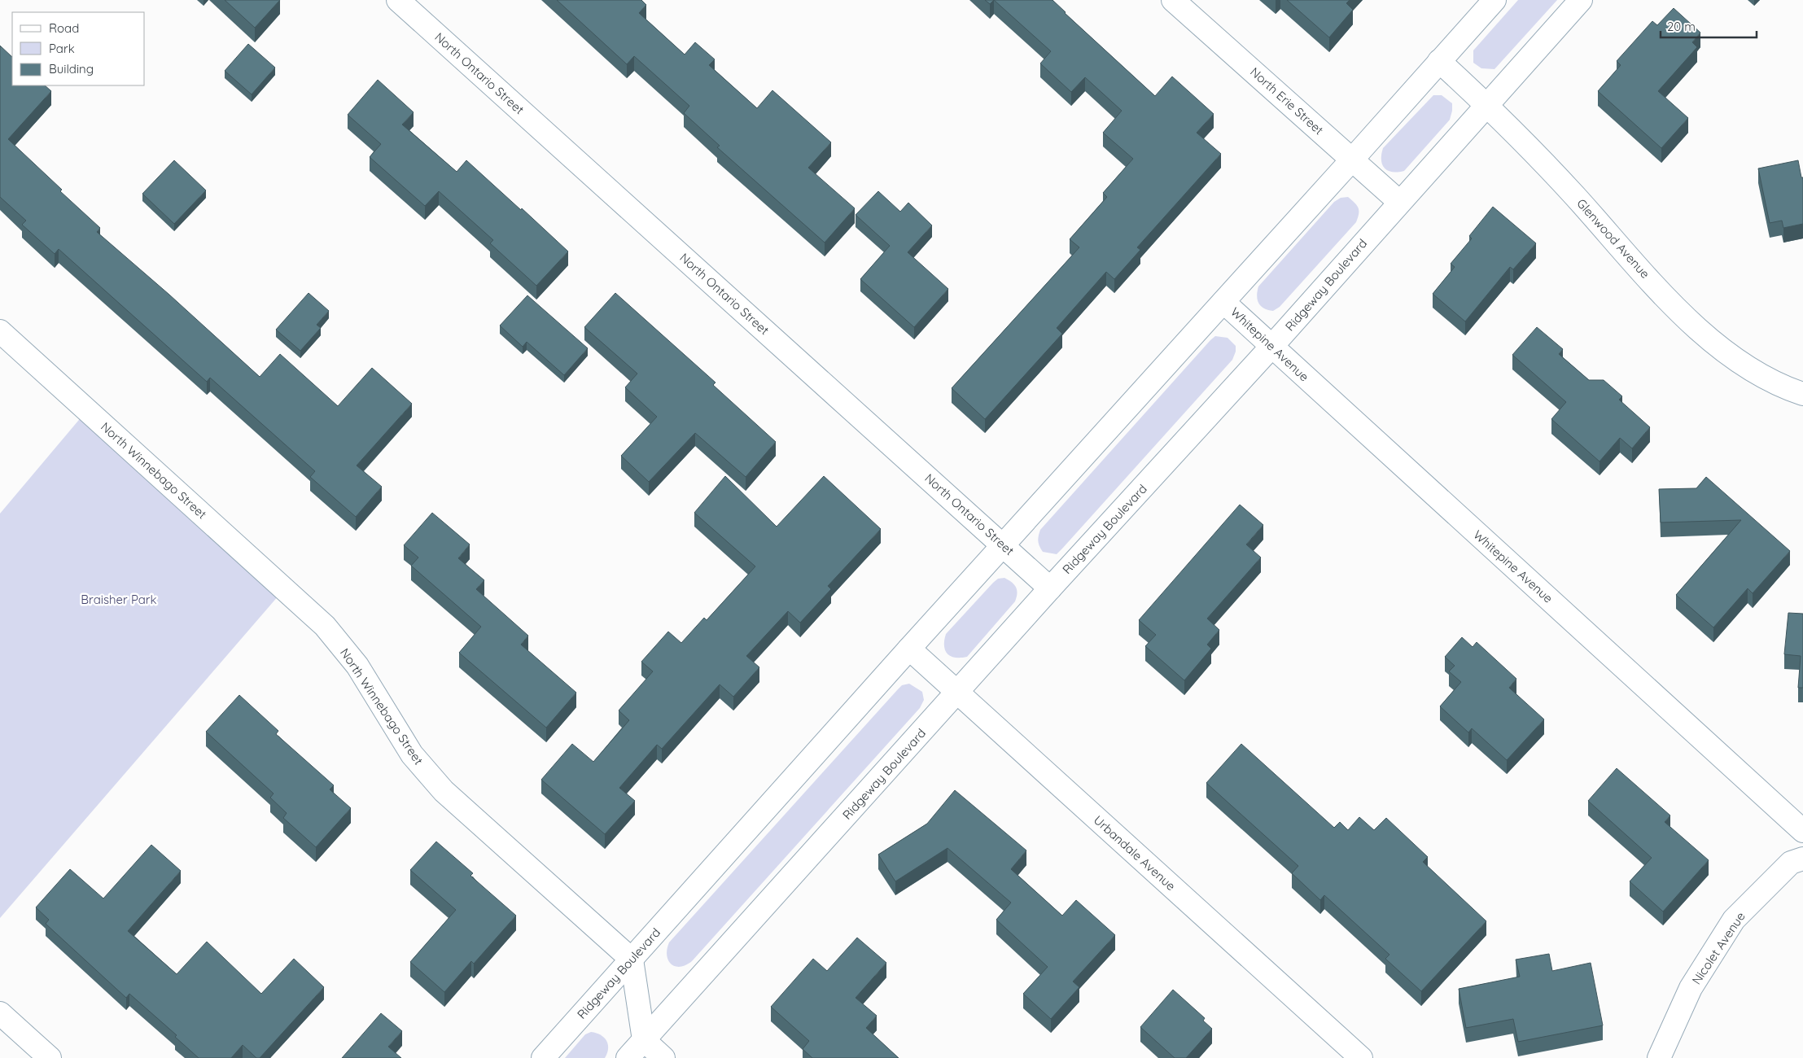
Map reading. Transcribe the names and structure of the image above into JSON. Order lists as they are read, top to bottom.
{
  "streets": {
    "street": [
      "North Ontario Street",
      "North Erie Street",
      "Glenwood Avenue",
      "Ridgeway Boulevard",
      "Whitepine Avenue",
      "North Winnebago Street",
      "Urbandale Avenue",
      "Nicolet Avenue"
    ]
  },
  "crossings": [
    ["North Ontario Street", "Ridgeway Boulevard"],
    ["North Erie Street", "Ridgeway Boulevard"],
    ["Glenwood Avenue", "Ridgeway Boulevard"],
    ["Ridgeway Boulevard", "Whitepine Avenue"],
    ["Ridgeway Boulevard", "North Winnebago Street"],
    ["Ridgeway Boulevard", "Urbandale Avenue"]
  ],
  "parks": ["Braisher Park"],
  "legend": ["Road", "Park", "Building"],
  "scale_bar": "20 m"
}
